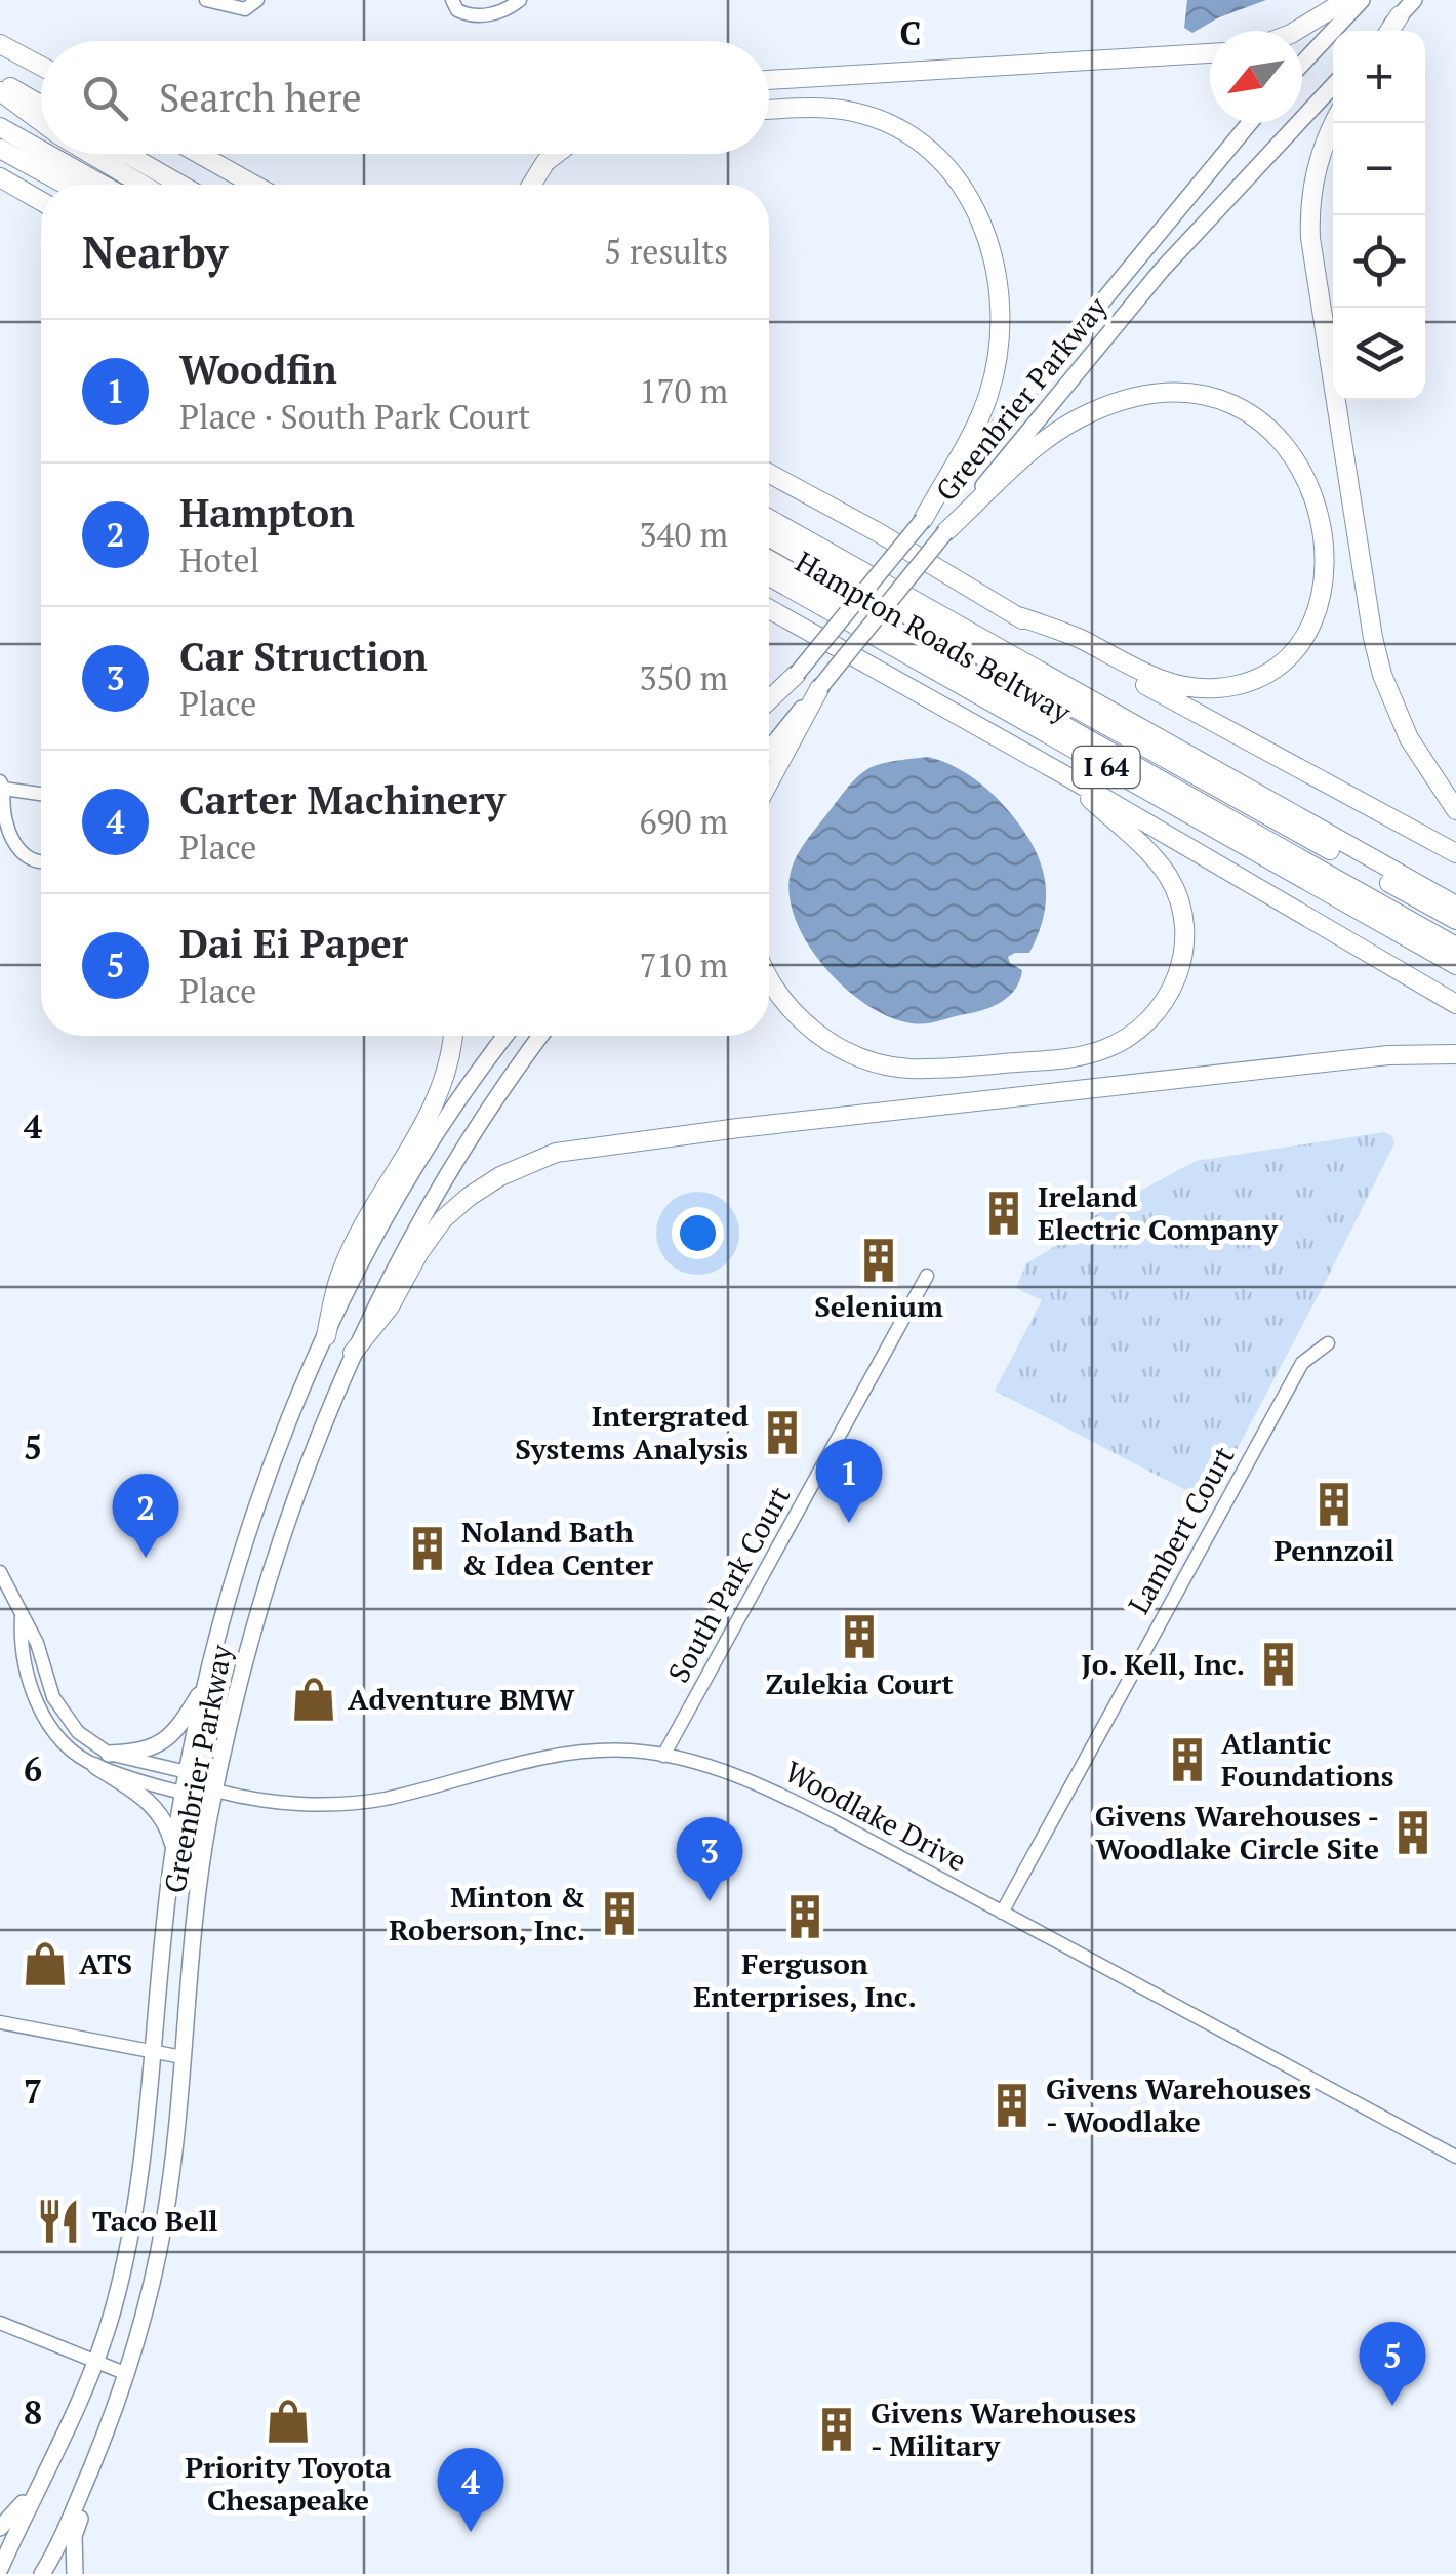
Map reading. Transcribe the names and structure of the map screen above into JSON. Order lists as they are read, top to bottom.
{
  "streets": {
    "highway": ["Hampton Roads Beltway", "I 64"],
    "main road": ["Greenbrier Parkway"],
    "street": ["Lambert Court", "South Park Court", "Woodlake Drive"]
  },
  "crossings": [
    ["Greenbrier Parkway", "Woodlake Drive"],
    ["Lambert Court", "Woodlake Drive"],
    ["South Park Court", "Woodlake Drive"]
  ],
  "places": {
    "building": [
      "Ireland Electric Company",
      "Selenium",
      "Intergrated Systems Analysis",
      "Pennzoil",
      "Noland Bath & Idea Center",
      "Zulekia Court",
      "Jo. Kell, Inc.",
      "Atlantic Foundations",
      "Givens Warehouses - Woodlake Circle Site",
      "Minton & Roberson, Inc.",
      "Ferguson Enterprises, Inc.",
      "Givens Warehouses - Woodlake",
      "Givens Warehouses - Military"
    ],
    "shop": ["Adventure BMW", "ATS", "Priority Toyota Chesapeake"],
    "restaurant": ["Taco Bell"]
  },
  "north": "bottom left",
  "page": {
    "map_buttons": ["+", "−"],
    "search": "Search here",
    "heading": ["Nearby", "5 results"],
    "list": [
      {
        "mark": "1",
        "name": "Woodfin",
        "note": "Place · South Park Court",
        "value": "170 m"
      },
      {
        "mark": "2",
        "name": "Hampton",
        "note": "Hotel",
        "value": "340 m"
      },
      {
        "mark": "3",
        "name": "Car Struction",
        "note": "Place",
        "value": "350 m"
      },
      {
        "mark": "4",
        "name": "Carter Machinery",
        "note": "Place",
        "value": "690 m"
      },
      {
        "mark": "5",
        "name": "Dai Ei Paper",
        "note": "Place",
        "value": "710 m"
      }
    ],
    "pins": [
      "1",
      "2",
      "3",
      "5",
      "4"
    ]
  },
  "grid": {
    "columns": ["C"],
    "rows": [
      "4",
      "5",
      "6",
      "7",
      "8"
    ]
  }
}
